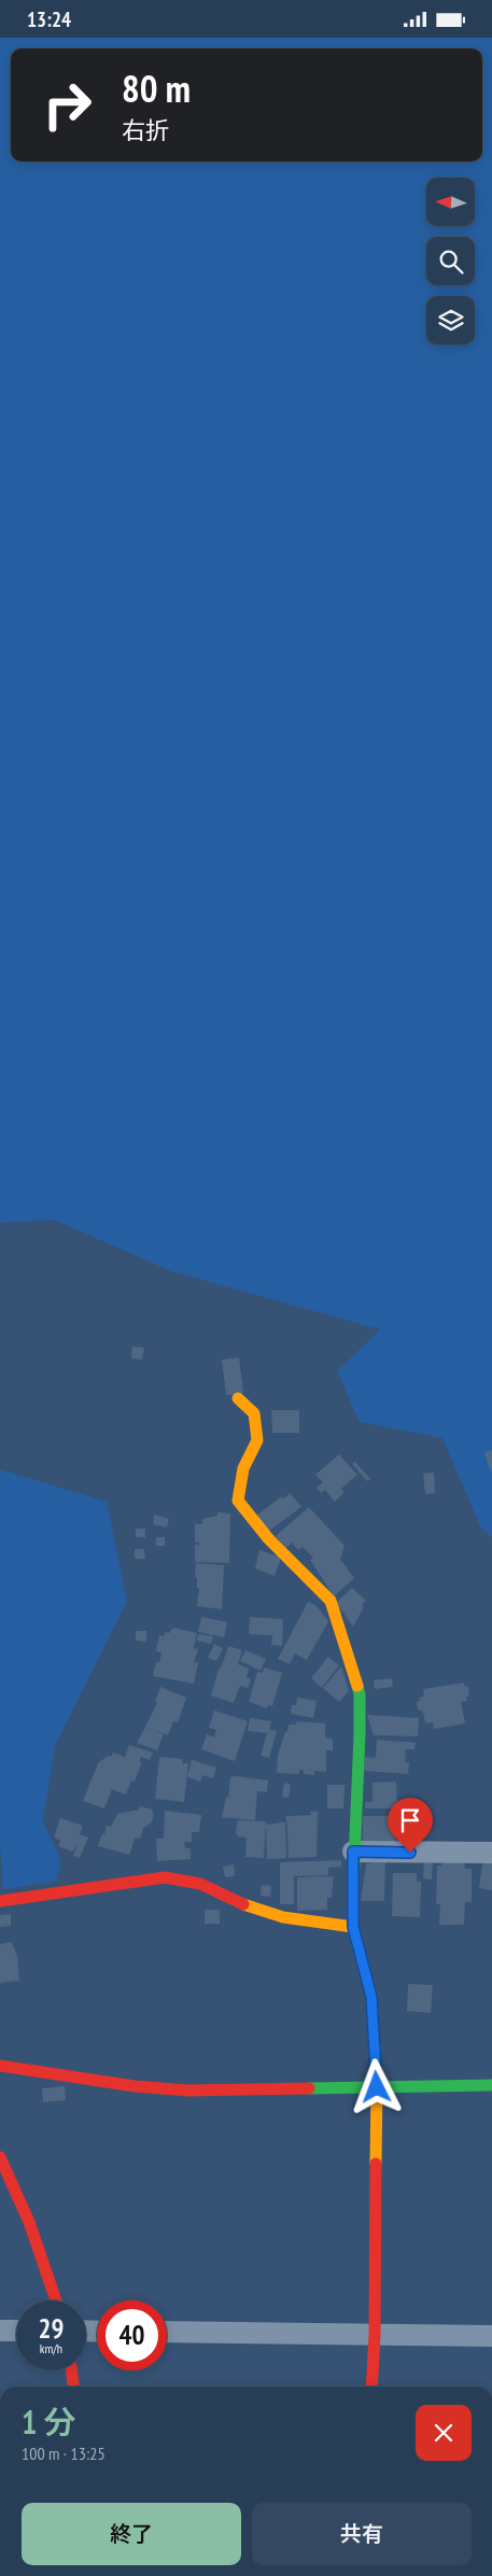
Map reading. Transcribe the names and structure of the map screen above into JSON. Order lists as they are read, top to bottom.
{
  "north": "left",
  "page": {
    "status": "13:24",
    "turn": ["80 m", "右折"],
    "speed": "29 km/h",
    "limit": "40",
    "heading": ["1 分", "100 m · 13:25"],
    "buttons": ["終了", "共有"]
  }
}
